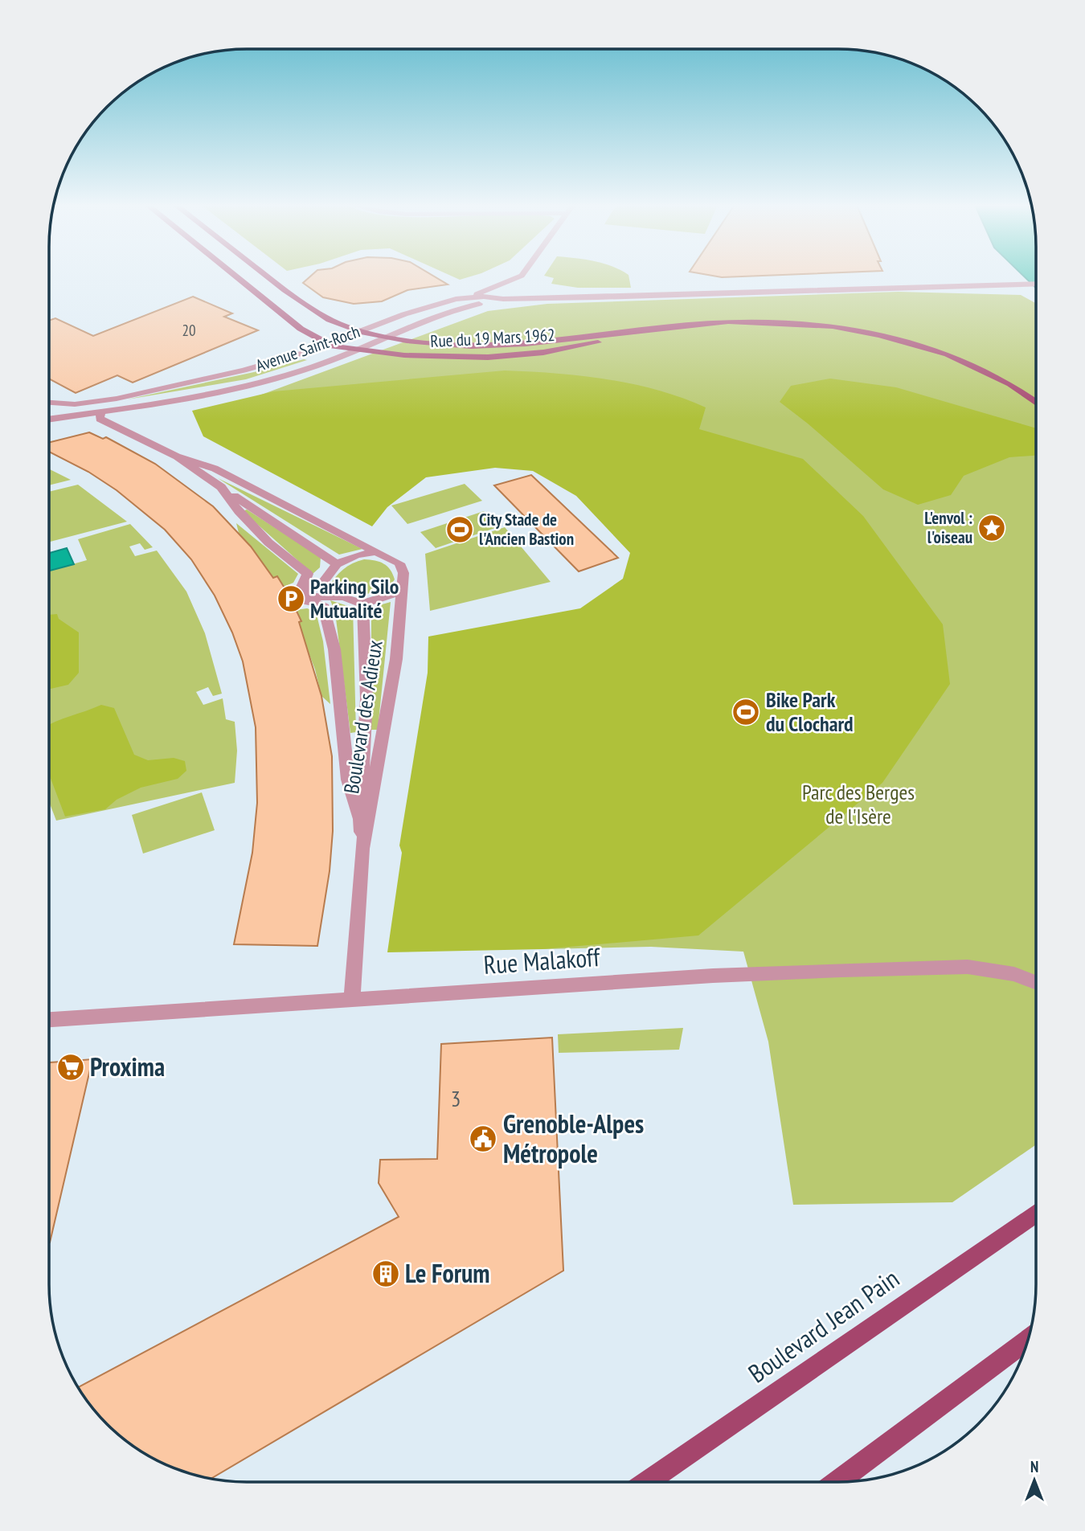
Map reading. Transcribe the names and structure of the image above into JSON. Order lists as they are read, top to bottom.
{
  "streets": {
    "main road": ["Rue du 19 Mars 1962", "Boulevard Jean Pain"],
    "street": ["Avenue Saint-Roch", "Boulevard des Adieux", "Rue Malakoff"]
  },
  "crossings": [
    ["Rue du 19 Mars 1962", "Avenue Saint-Roch"],
    ["Avenue Saint-Roch", "Boulevard des Adieux"],
    ["Boulevard des Adieux", "Rue Malakoff"]
  ],
  "parks": ["Parc des Berges de l'Isère"],
  "places": {
    "place": ["L'envol : l'oiseau"],
    "sports": ["City Stade de l'Ancien Bastion", "Bike Park du Clochard"],
    "parking": ["Parking Silo Mutualité"],
    "supermarket": ["Proxima"],
    "public building": ["Grenoble-Alpes Métropole"],
    "building": ["Le Forum"]
  },
  "house_numbers": ["20", "3"],
  "north": "top"
}
